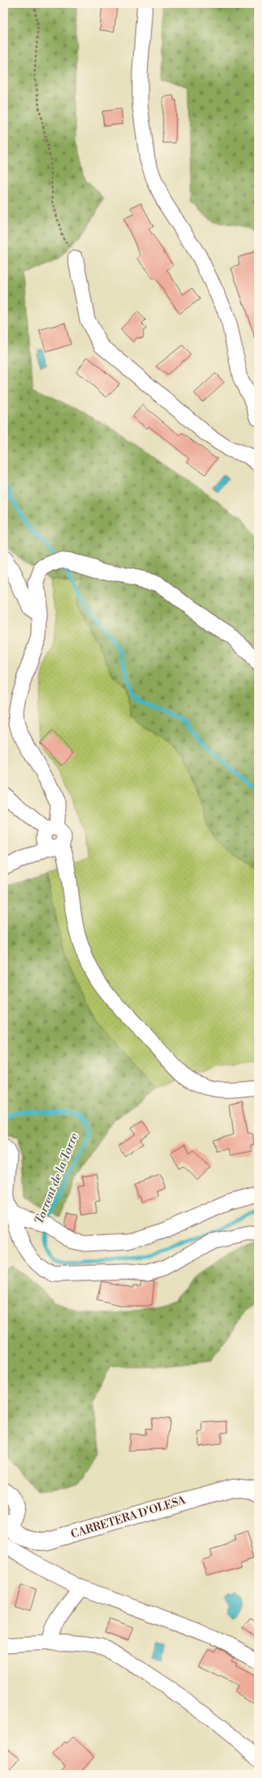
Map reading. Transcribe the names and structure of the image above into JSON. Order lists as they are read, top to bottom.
{
  "streets": {
    "street": ["CARRETERA D'OLESA"]
  },
  "water": ["Torrent de la Torre"]
}
